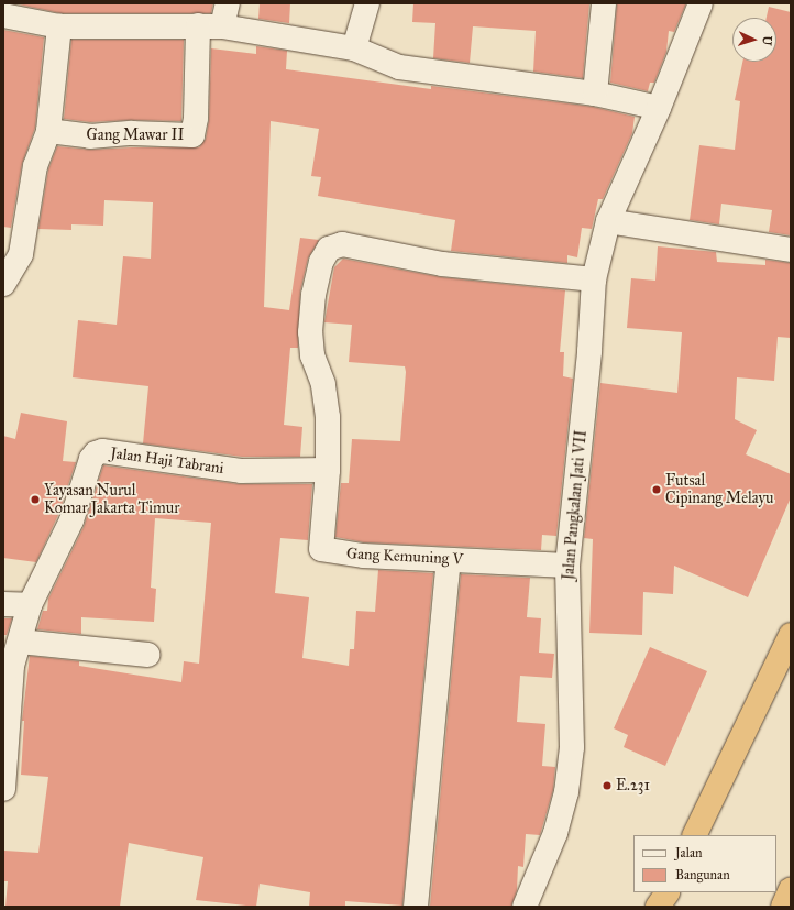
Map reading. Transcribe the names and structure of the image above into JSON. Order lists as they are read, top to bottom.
{
  "streets": {
    "street": [
      "Gang Mawar II",
      "Jalan Haji Tabrani",
      "Jalan Pangkalan Jati VII",
      "Gang Kemuning V"
    ]
  },
  "crossings": [
    ["Jalan Haji Tabrani", "Gang Kemuning V"],
    ["Jalan Pangkalan Jati VII", "Gang Kemuning V"]
  ],
  "places": ["Futsal Cipinang Melayu", "Yayasan Nurul Komar Jakarta Timur", "E.231"],
  "legend": ["Jalan", "Bangunan"],
  "north": "right"
}
